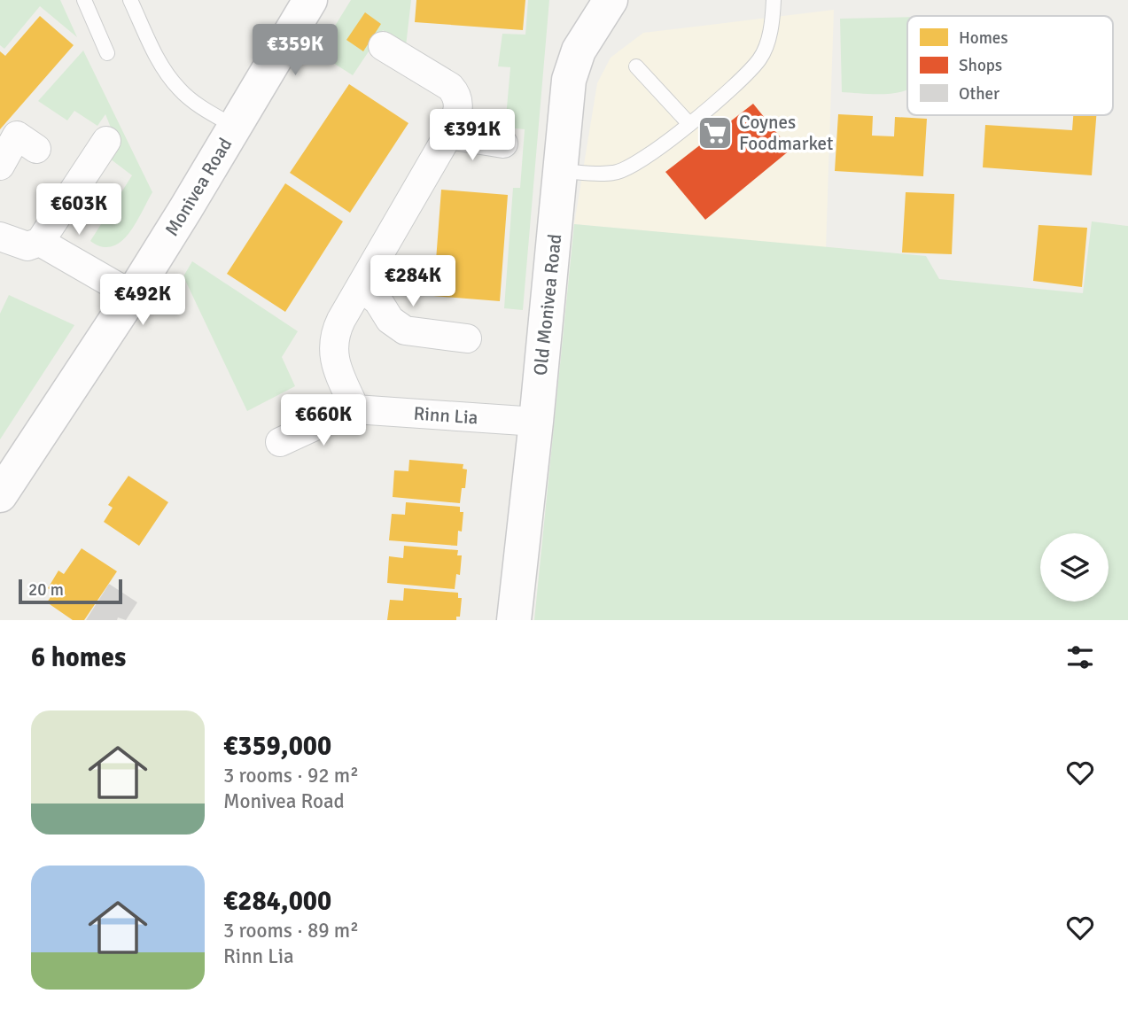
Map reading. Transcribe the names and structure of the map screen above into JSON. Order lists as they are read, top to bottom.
{
  "streets": {
    "street": ["Monivea Road", "Old Monivea Road", "Rinn Lia"]
  },
  "crossings": [
    ["Old Monivea Road", "Rinn Lia"]
  ],
  "places": {
    "supermarket": ["Coynes Foodmarket"]
  },
  "legend": ["Homes", "Shops", "Other"],
  "scale_bar": "20 m",
  "page": {
    "price": [
      "€359K",
      "€391K",
      "€603K",
      "€284K",
      "€492K",
      "€660K"
    ],
    "scale": "20 m",
    "heading": "6 homes",
    "list": [
      {
        "name": "€359,000",
        "note": "3 rooms · 92 m² · Monivea Road"
      },
      {
        "name": "€284,000",
        "note": "3 rooms · 89 m² · Rinn Lia"
      }
    ]
  }
}
